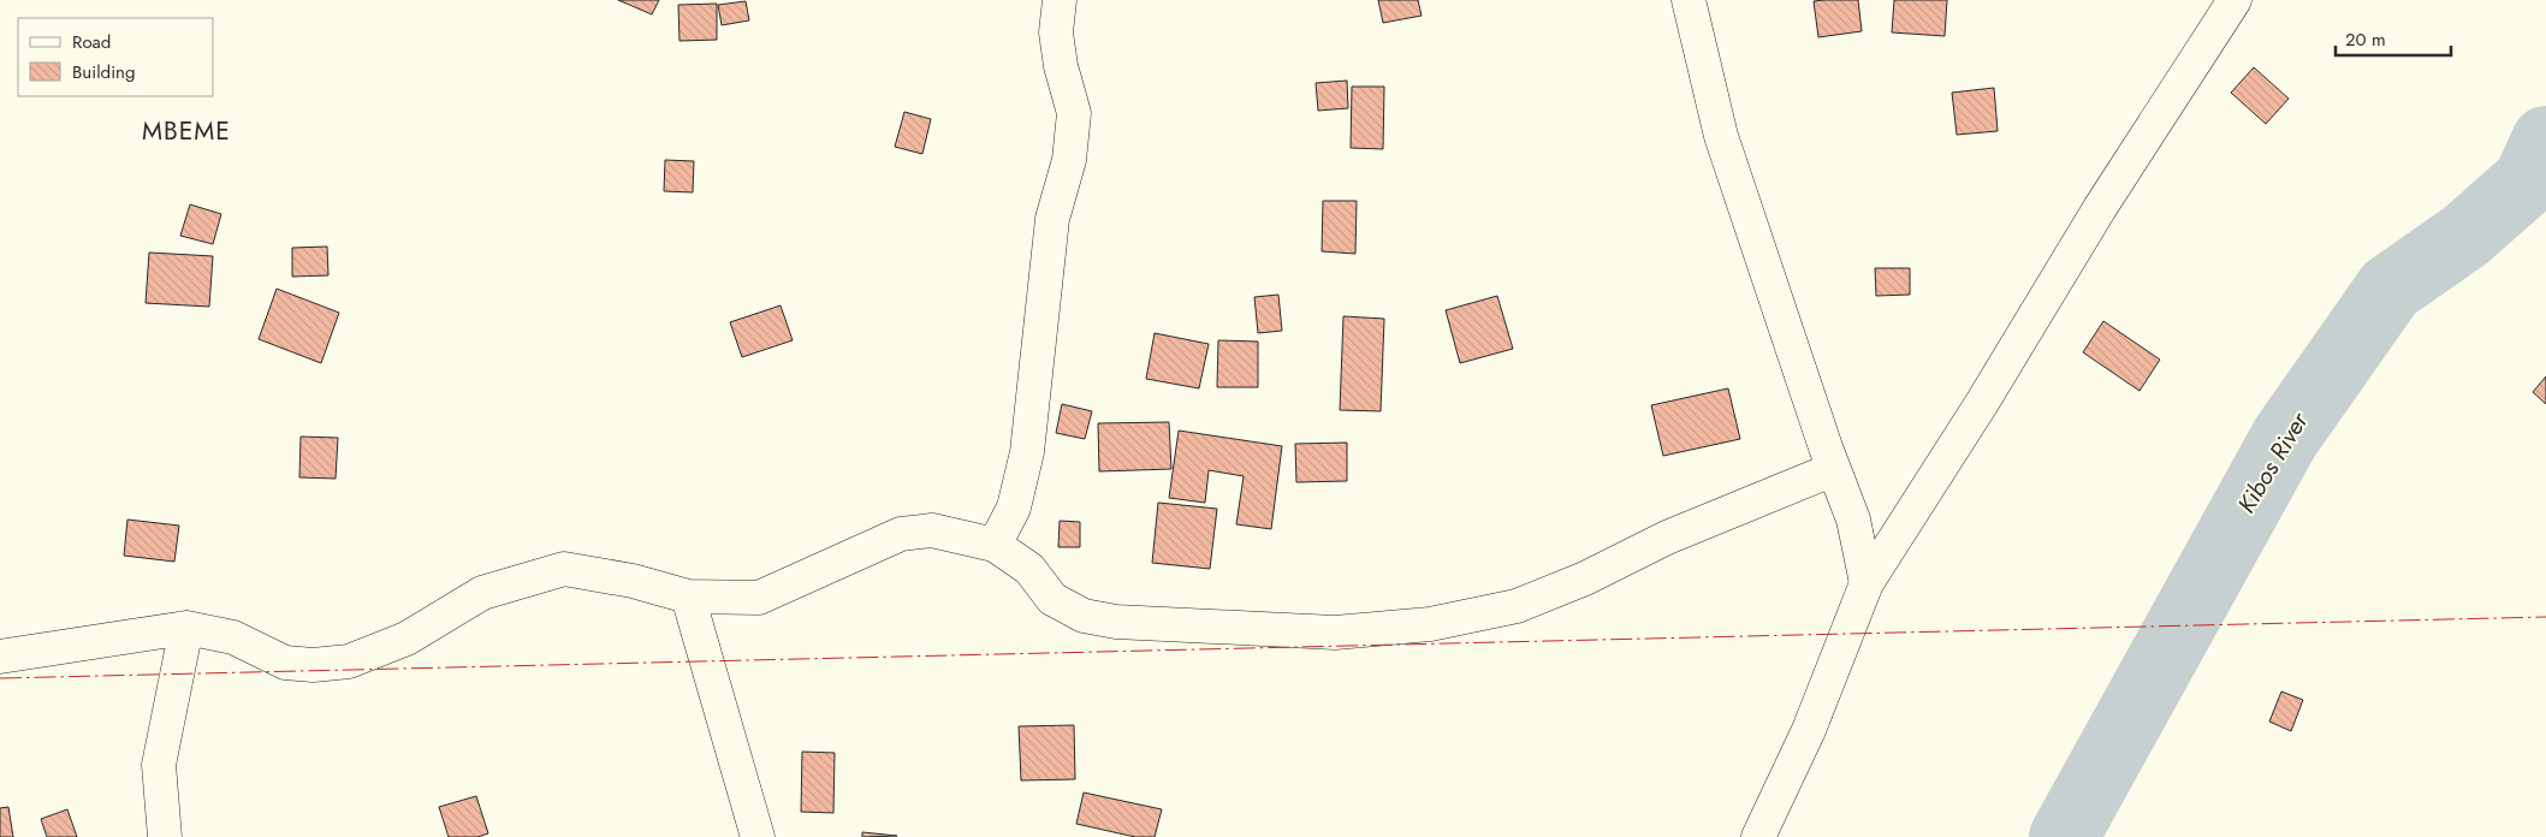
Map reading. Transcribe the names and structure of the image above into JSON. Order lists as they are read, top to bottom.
{
  "districts": ["MBEME"],
  "water": ["Kibos River"],
  "legend": ["Road", "Building"],
  "scale_bar": "20 m"
}
